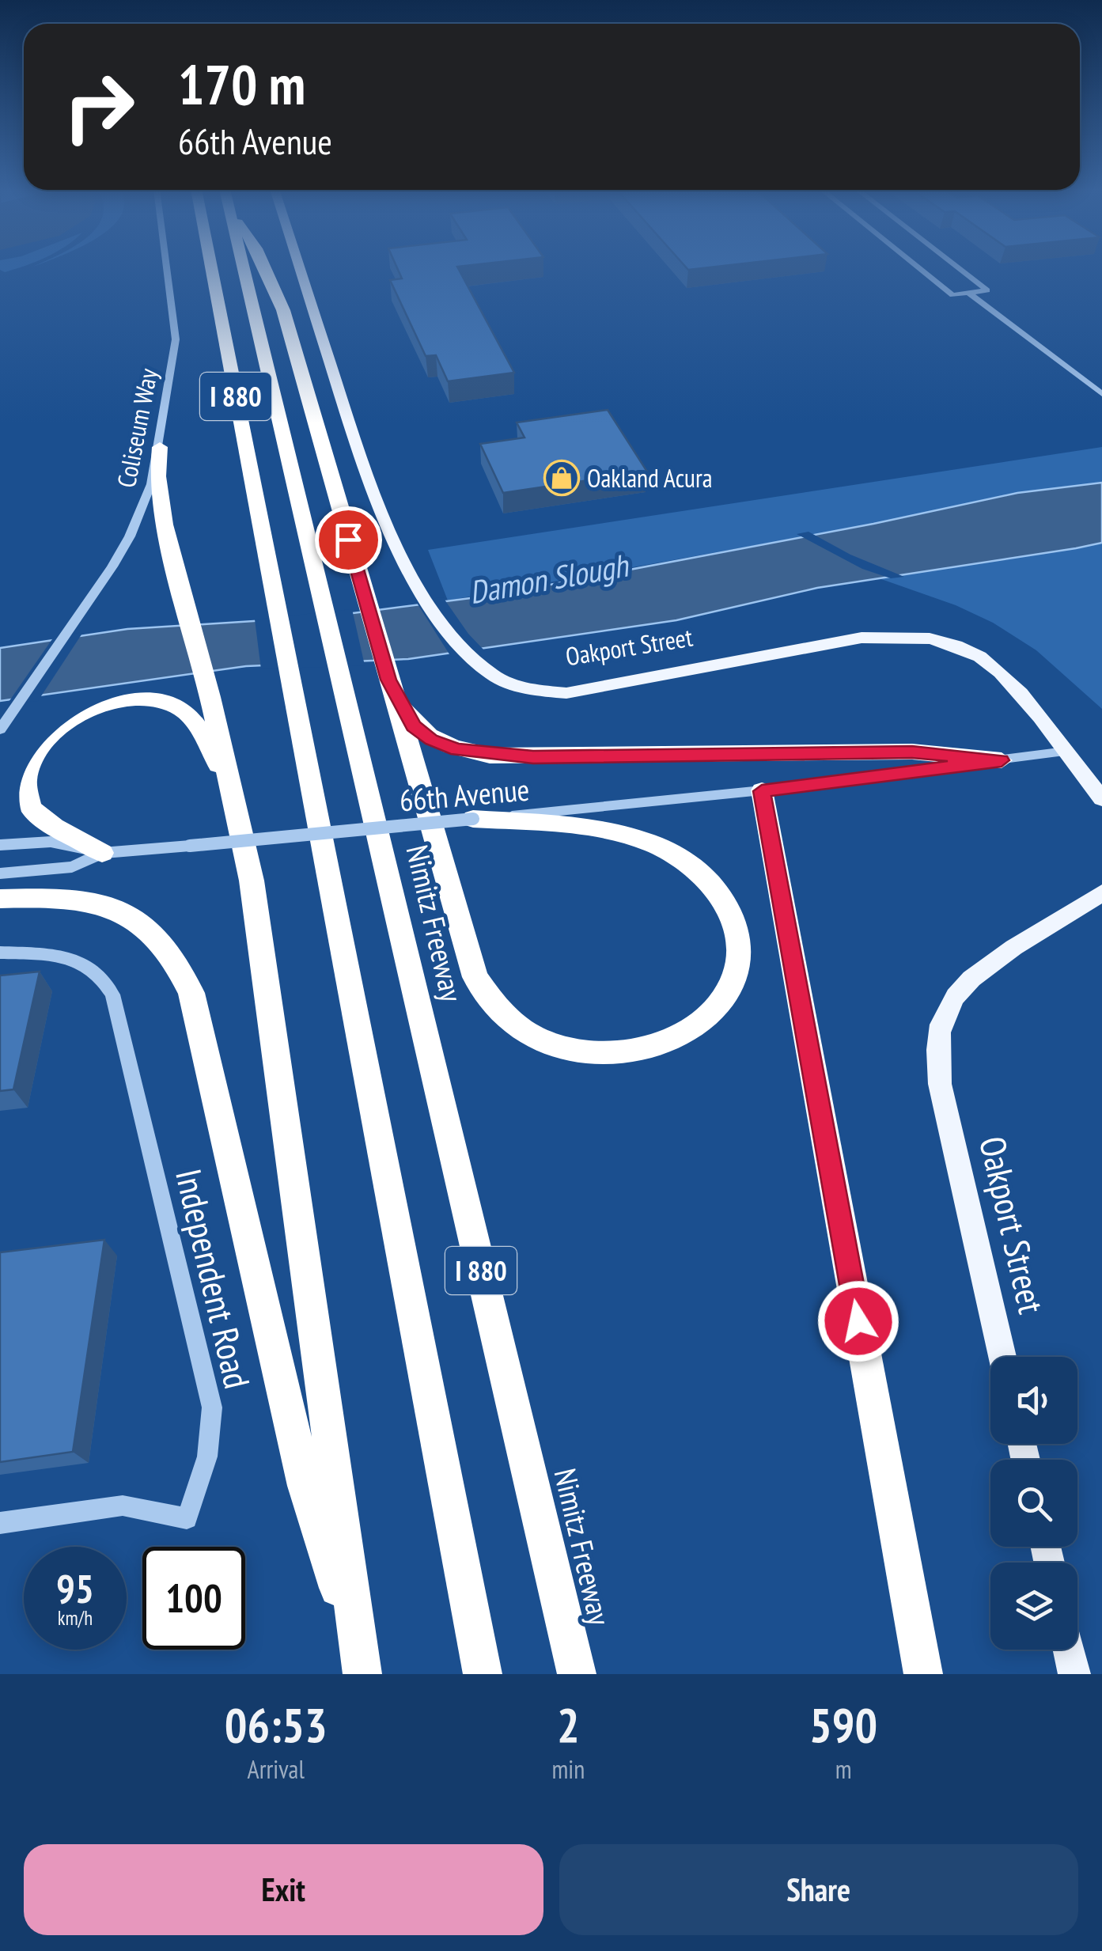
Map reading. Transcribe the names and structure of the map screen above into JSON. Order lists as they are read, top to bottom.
{
  "streets": {
    "highway": ["I 880", "Nimitz Freeway"],
    "main road": ["Oakport Street"],
    "street": ["Coliseum Way", "66th Avenue", "Independent Road"]
  },
  "crossings": [
    ["Oakport Street", "66th Avenue"]
  ],
  "water": ["Damon Slough"],
  "places": {
    "shop": ["Oakland Acura"]
  },
  "page": {
    "turn": ["170 m", "66th Avenue"],
    "speed": "95 km/h",
    "limit": "100",
    "eta": [
      "06:53",
      "Arrival",
      "2",
      "min",
      "590",
      "m"
    ],
    "buttons": ["Exit", "Share"]
  }
}
